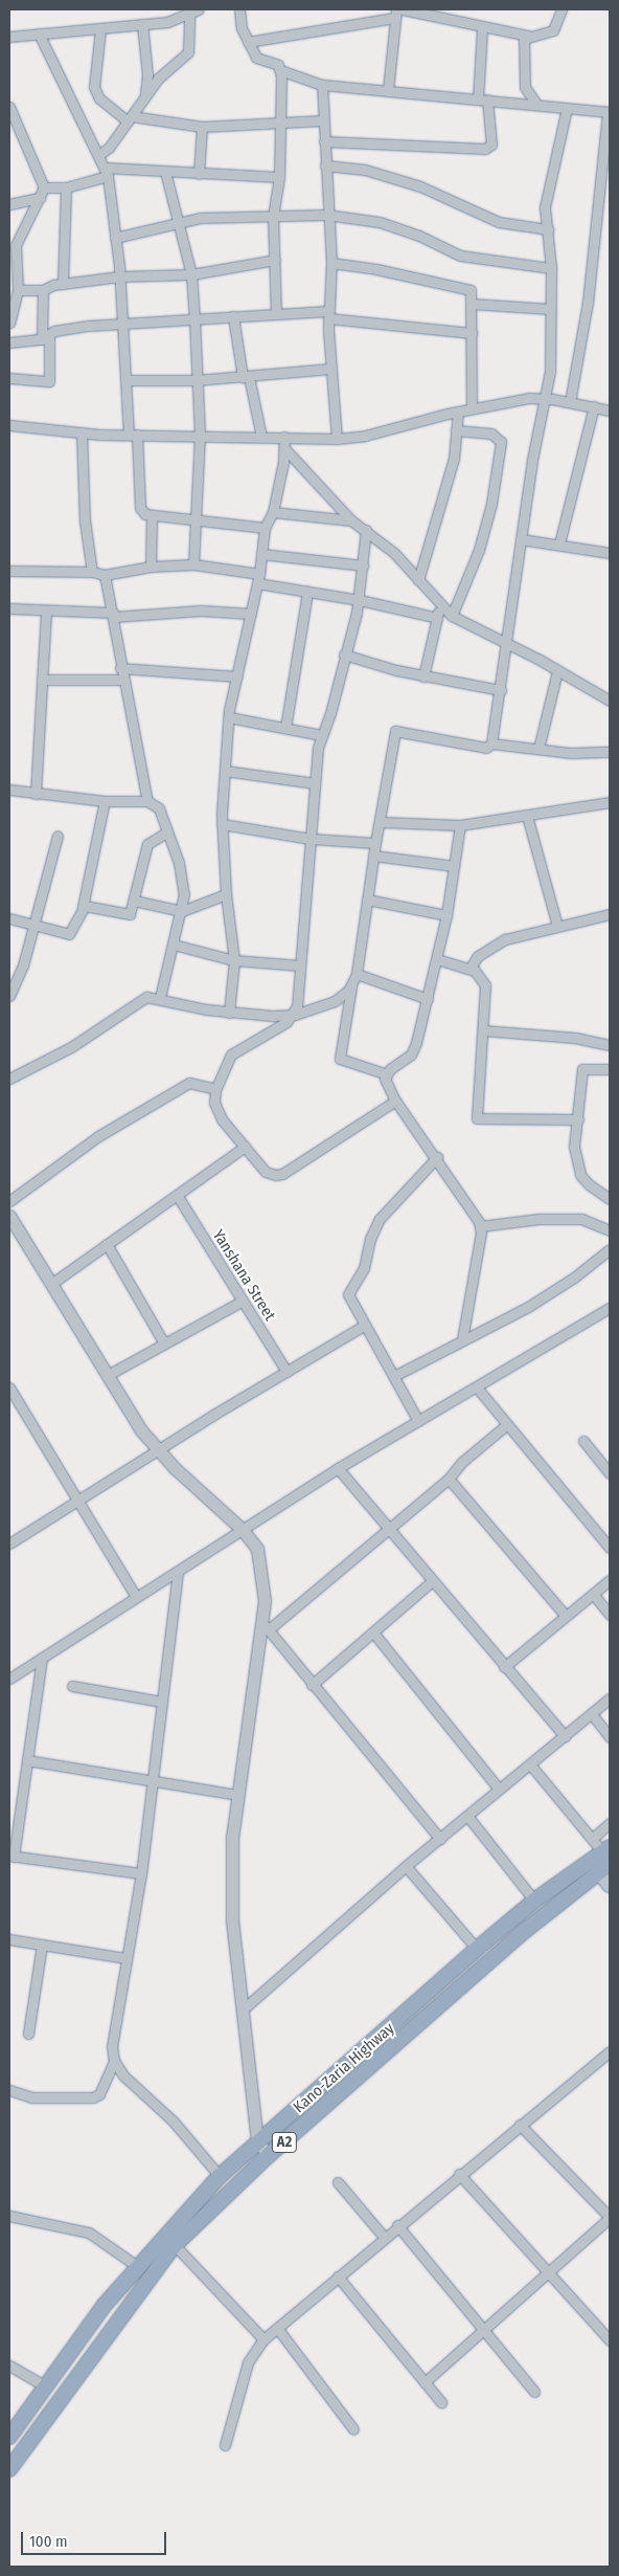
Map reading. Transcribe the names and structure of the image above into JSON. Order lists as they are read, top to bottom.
{
  "streets": {
    "highway": ["Kano-Zaria Highway", "A2"],
    "street": ["Yanshana Street"]
  },
  "scale_bar": "100 m"
}
